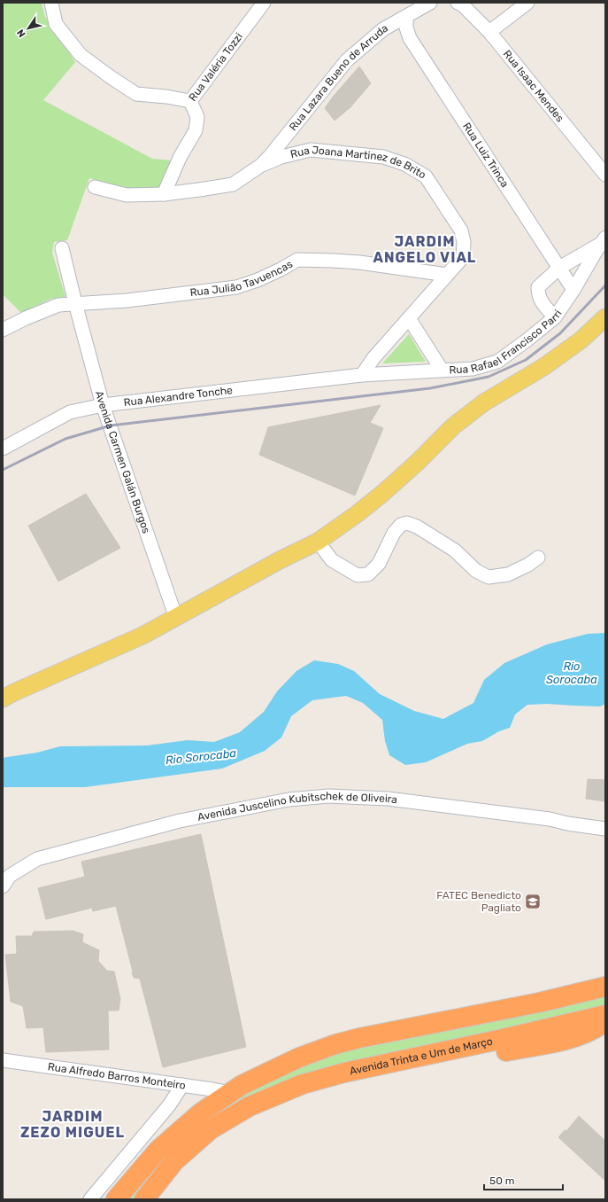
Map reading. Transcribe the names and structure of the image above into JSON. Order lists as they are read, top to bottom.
{
  "streets": {
    "highway": ["Avenida Trinta e Um de Março"],
    "street": [
      "Rua Valéria Tozzi",
      "Rua Lazara Bueno de Arruda",
      "Rua Isaac Mendes",
      "Rua Luiz Trinca",
      "Rua Joana Martinez de Brito",
      "Rua Julião Tavuencas",
      "Rua Rafael Francisco Parri",
      "Rua Alexandre Tonche",
      "Avenida Carmen Galán Burgos",
      "Avenida Juscelino Kubitschek de Oliveira",
      "Rua Alfredo Barros Monteiro"
    ]
  },
  "crossings": [
    ["Rua Valéria Tozzi", "Rua Joana Martinez de Brito"],
    ["Rua Lazara Bueno de Arruda", "Rua Luiz Trinca"],
    ["Rua Lazara Bueno de Arruda", "Rua Joana Martinez de Brito"],
    ["Rua Luiz Trinca", "Rua Rafael Francisco Parri"],
    ["Rua Joana Martinez de Brito", "Rua Julião Tavuencas"],
    ["Rua Joana Martinez de Brito", "Rua Rafael Francisco Parri"],
    ["Rua Joana Martinez de Brito", "Rua Alexandre Tonche"],
    ["Rua Julião Tavuencas", "Avenida Carmen Galán Burgos"],
    ["Rua Rafael Francisco Parri", "Rua Alexandre Tonche"],
    ["Rua Alexandre Tonche", "Avenida Carmen Galán Burgos"]
  ],
  "districts": ["JARDIM ANGELO VIAL", "JARDIM ZEZO MIGUEL"],
  "water": ["Rio Sorocaba"],
  "places": {
    "school or university": ["FATEC Benedicto Pagliato"]
  },
  "scale_bar": "50 m",
  "north": "bottom left"
}
